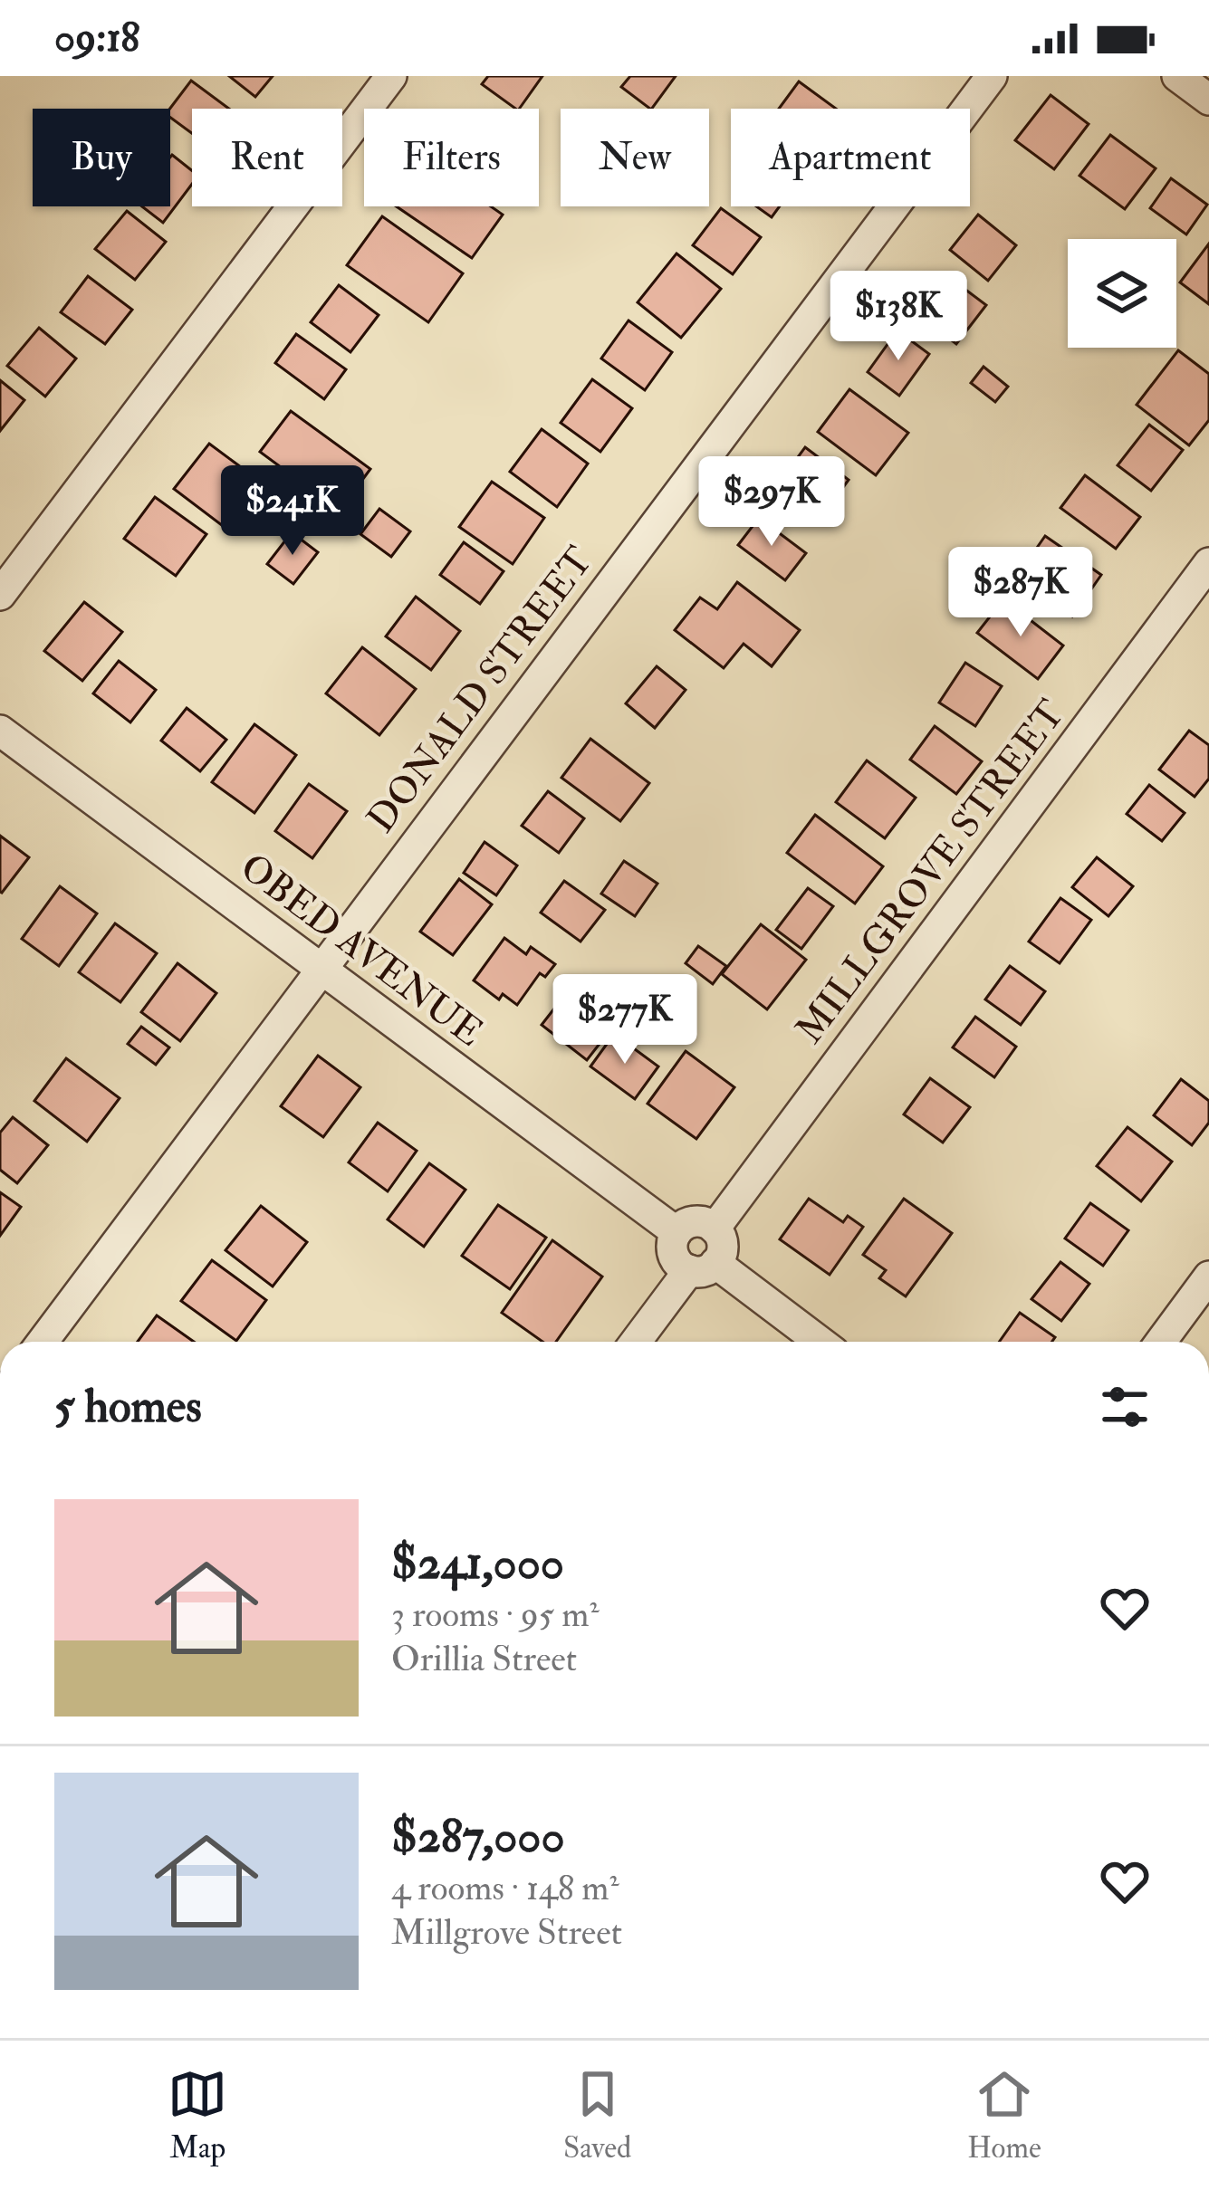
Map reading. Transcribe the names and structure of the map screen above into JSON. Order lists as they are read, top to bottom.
{
  "streets": {
    "street": ["DONALD STREET", "MILLGROVE STREET", "OBED AVENUE"]
  },
  "crossings": [
    ["DONALD STREET", "OBED AVENUE"],
    ["MILLGROVE STREET", "OBED AVENUE"]
  ],
  "page": {
    "status": "09:18",
    "chip": [
      "Buy",
      "Rent",
      "Filters",
      "New",
      "Apartment"
    ],
    "price": [
      "$138K",
      "$297K",
      "$241K",
      "$287K",
      "$277K"
    ],
    "heading": "5 homes",
    "list": [
      {
        "name": "$241,000",
        "note": "3 rooms · 95 m² · Orillia Street"
      },
      {
        "name": "$287,000",
        "note": "4 rooms · 148 m² · Millgrove Street"
      }
    ],
    "tabs": ["Map", "Saved", "Home"]
  }
}
